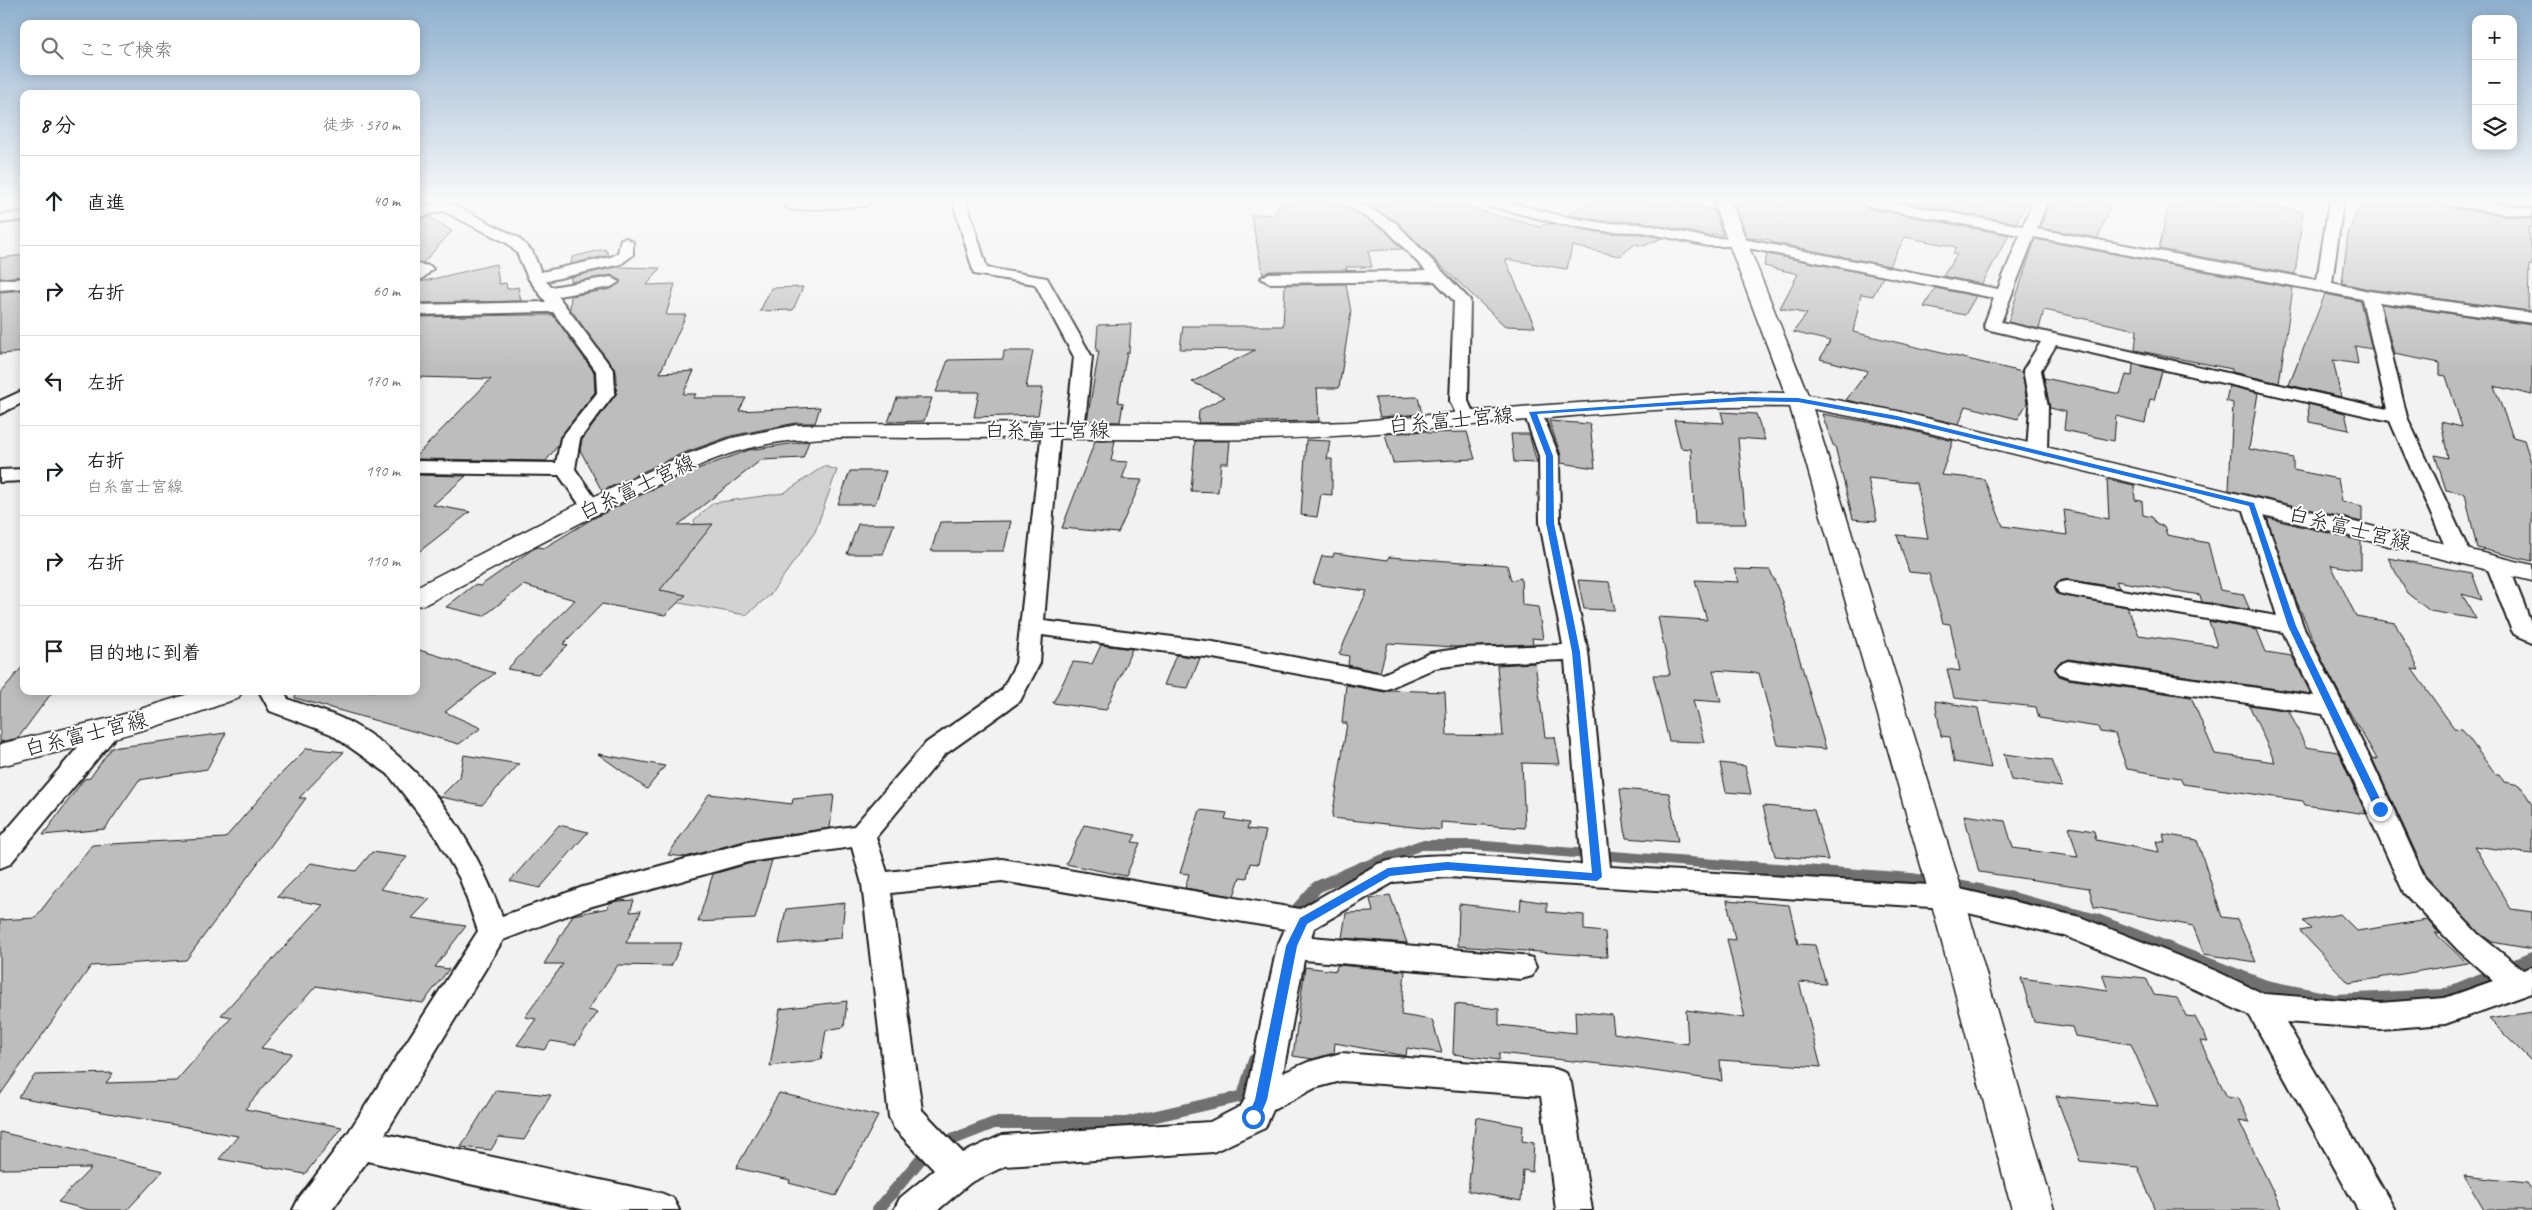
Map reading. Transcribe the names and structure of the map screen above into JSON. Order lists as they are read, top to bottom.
{
  "streets": {
    "main road": ["白糸富士宮線"]
  },
  "page": {
    "map_buttons": ["+", "−"],
    "search": "ここで検索",
    "heading": ["8 分", "徒歩 · 570 m"],
    "list": [
      ["直進", "40 m"],
      ["右折", "60 m"],
      ["左折", "170 m"],
      ["右折", "白糸富士宮線", "190 m"],
      ["右折", "110 m"],
      "目的地に到着"
    ]
  }
}
